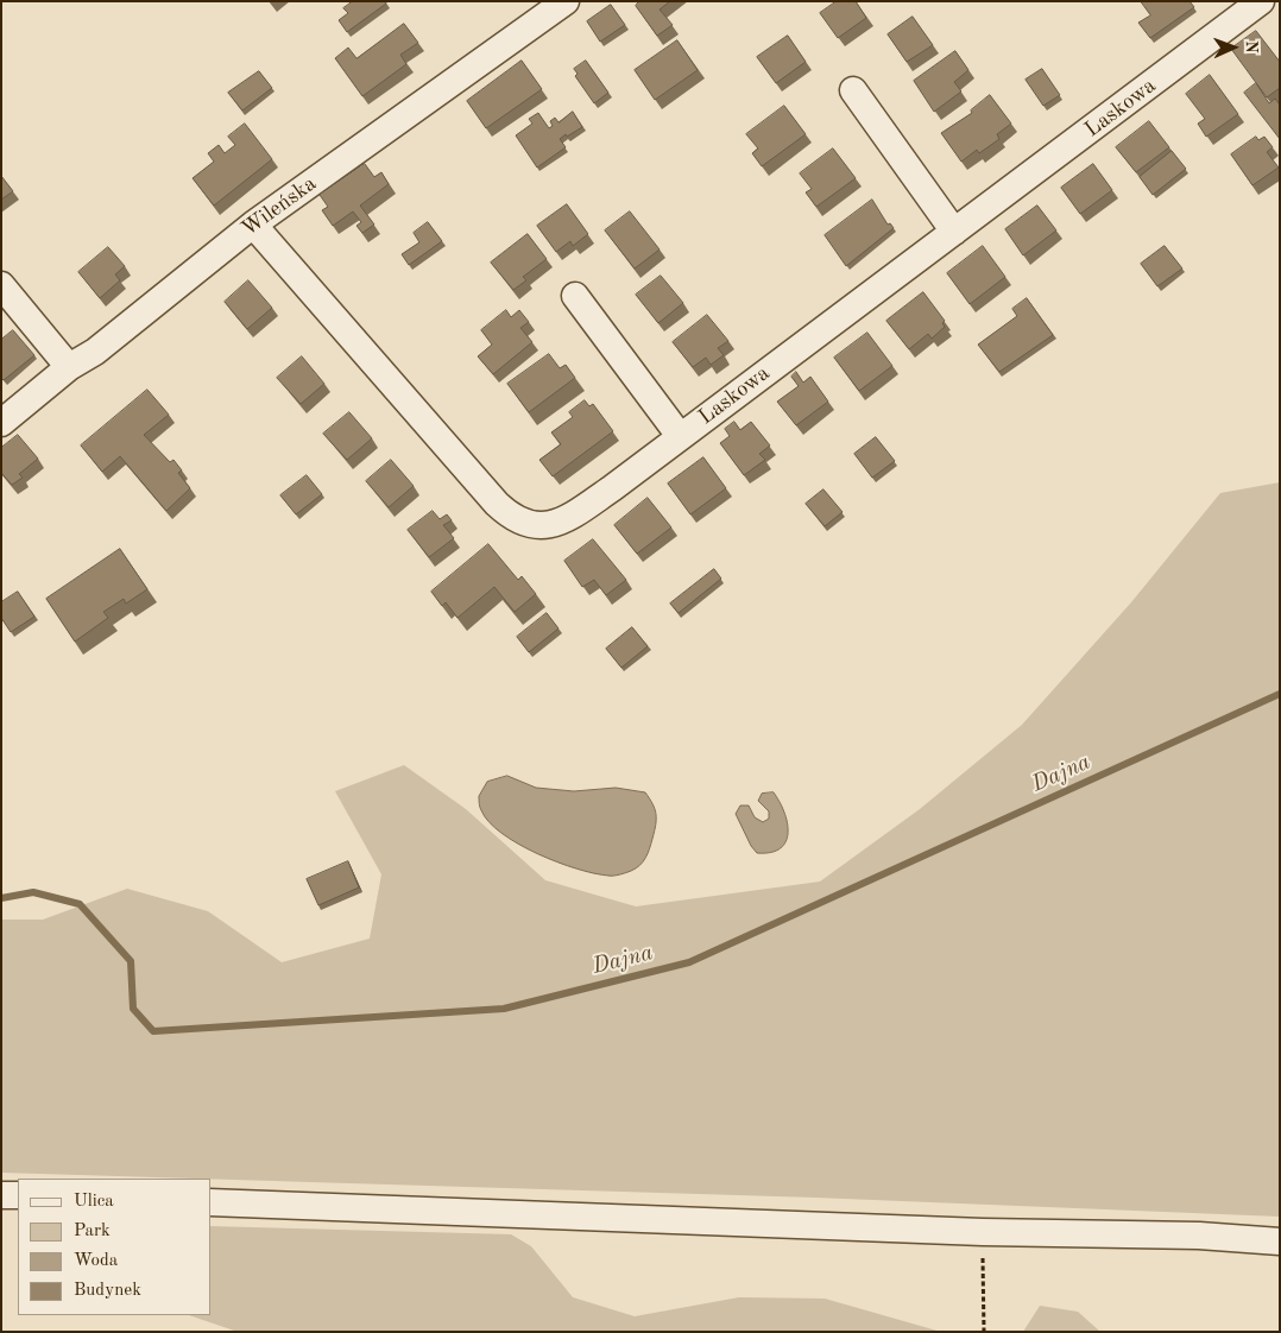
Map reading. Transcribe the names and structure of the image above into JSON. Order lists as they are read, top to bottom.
{
  "streets": {
    "street": ["Laskowa", "Wileńska"]
  },
  "crossings": [
    ["Laskowa", "Wileńska"]
  ],
  "water": ["Dajna"],
  "legend": [
    "Ulica",
    "Park",
    "Woda",
    "Budynek"
  ],
  "north": "right"
}
